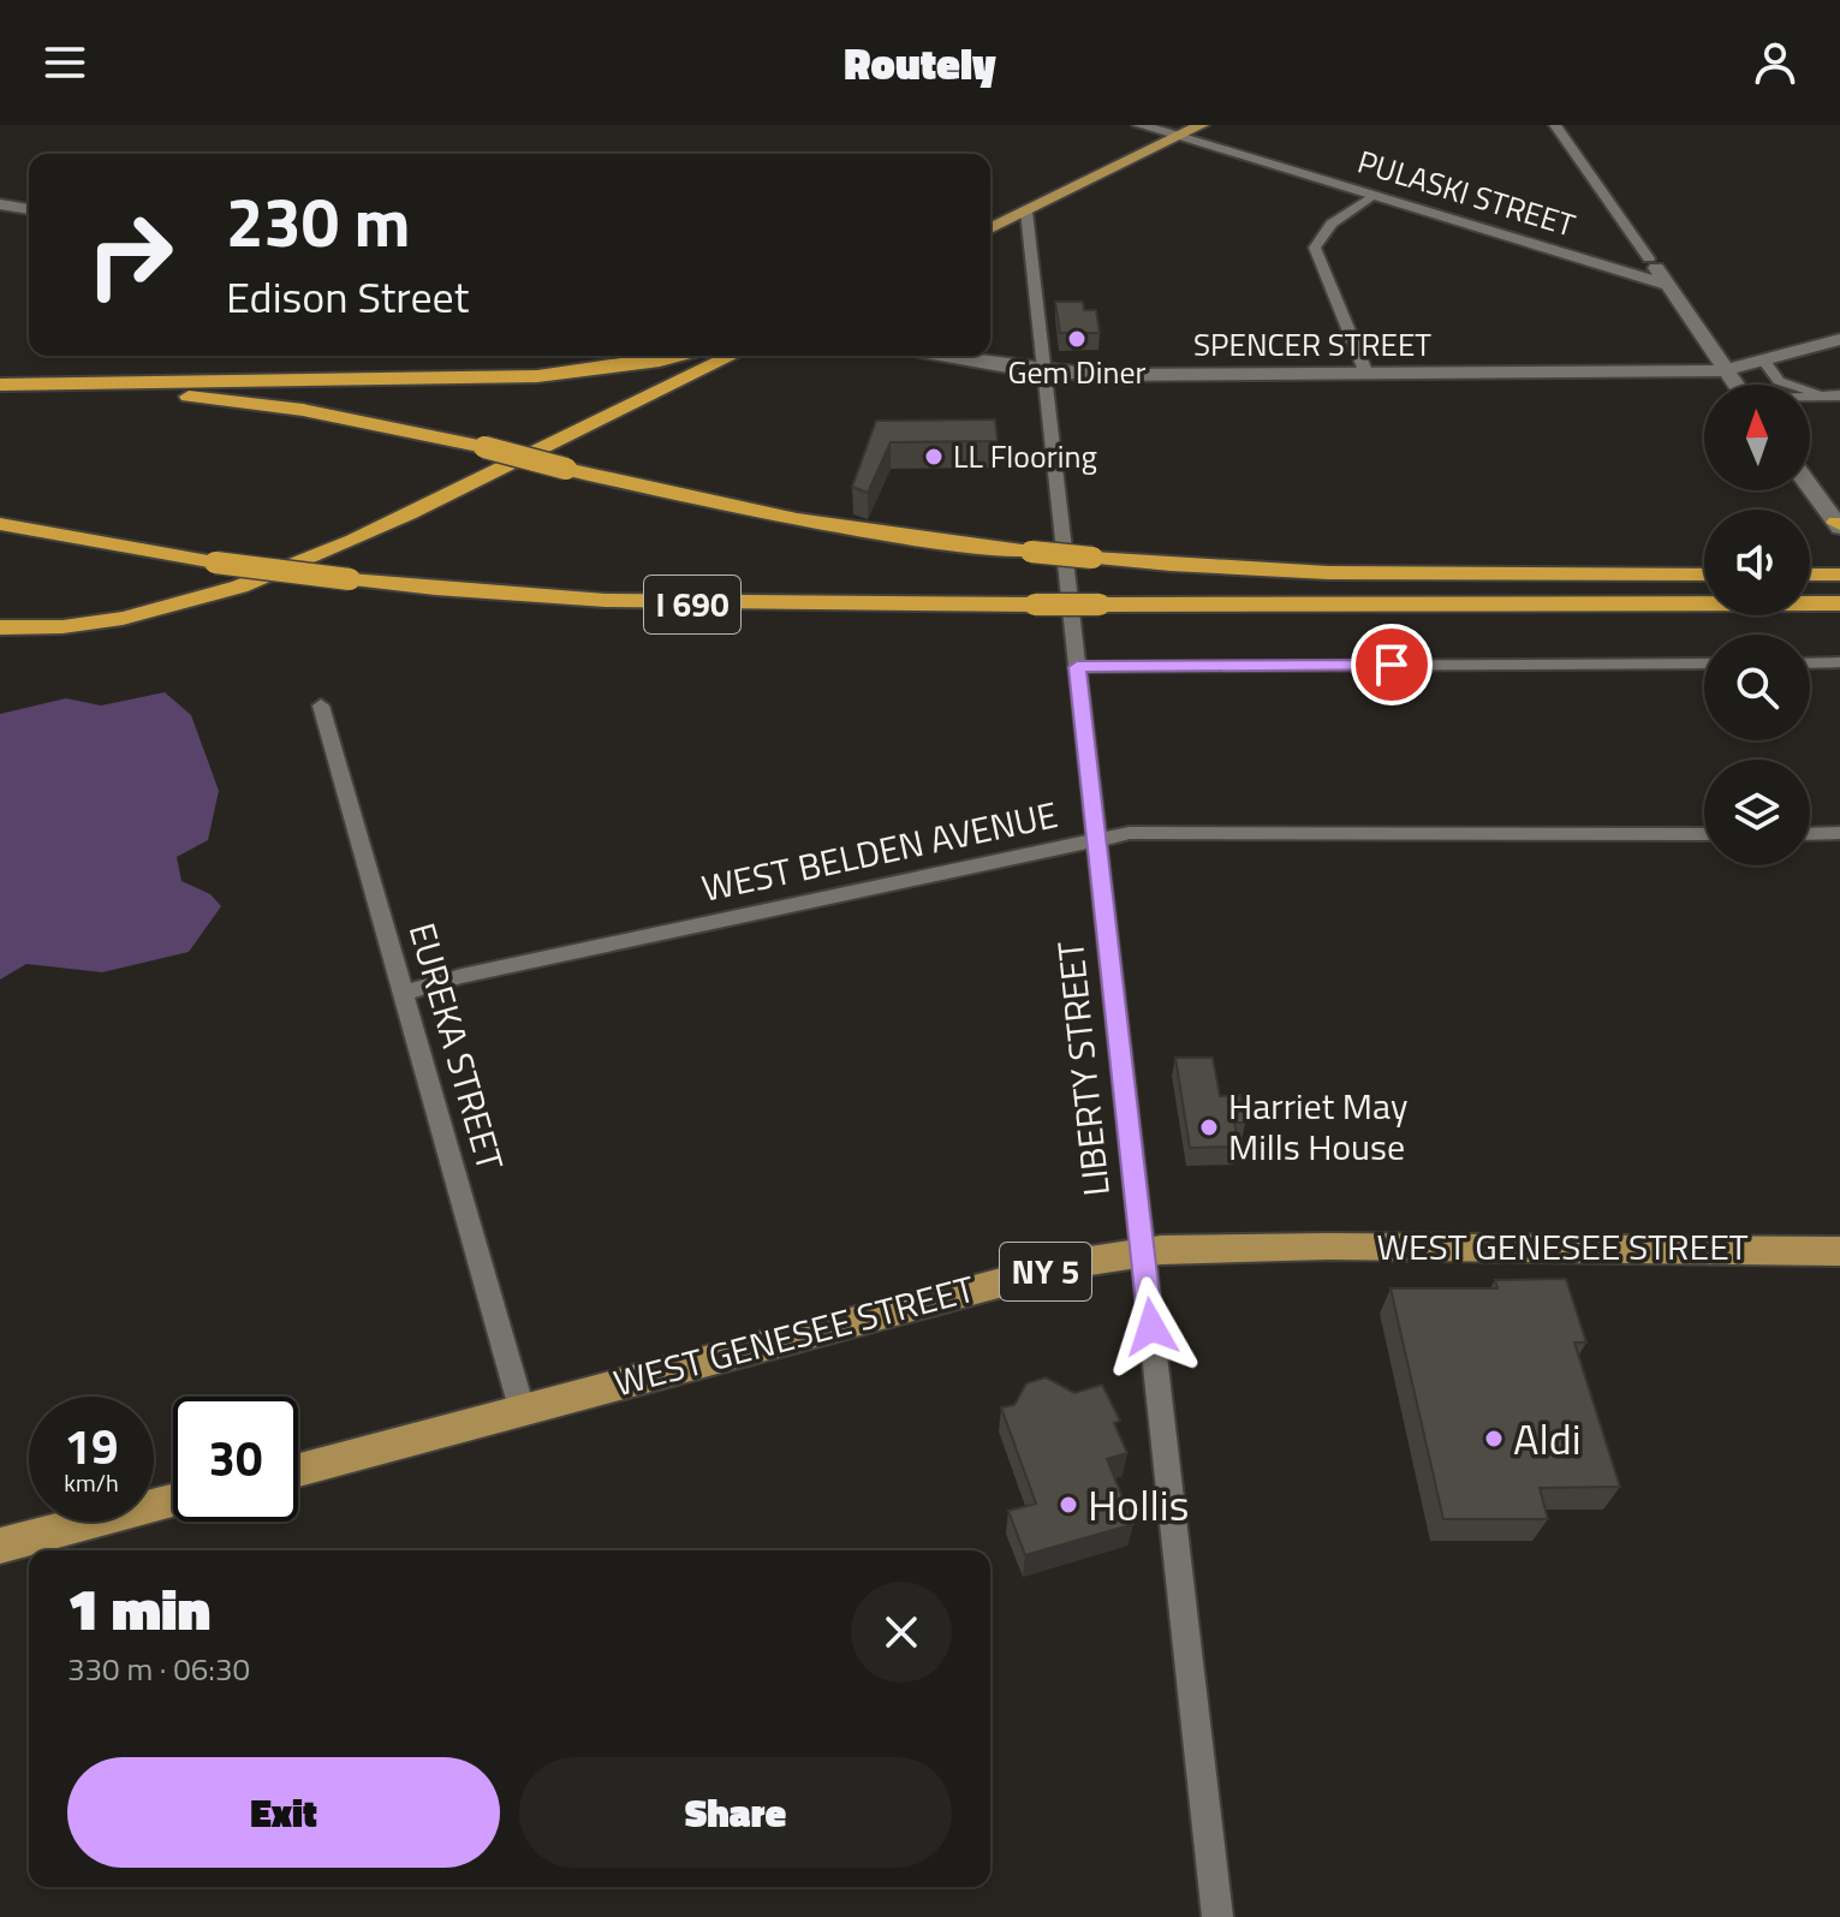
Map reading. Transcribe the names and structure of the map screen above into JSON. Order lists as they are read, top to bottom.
{
  "streets": {
    "highway": ["I 690"],
    "main road": ["WEST GENESEE STREET", "NY 5"],
    "street": [
      "PULASKI STREET",
      "SPENCER STREET",
      "WEST BELDEN AVENUE",
      "EUREKA STREET",
      "LIBERTY STREET"
    ]
  },
  "crossings": [
    ["SPENCER STREET", "LIBERTY STREET"],
    ["WEST BELDEN AVENUE", "EUREKA STREET"],
    ["WEST BELDEN AVENUE", "LIBERTY STREET"],
    ["EUREKA STREET", "WEST GENESEE STREET"],
    ["LIBERTY STREET", "WEST GENESEE STREET"]
  ],
  "places": [
    "Gem Diner",
    "LL Flooring",
    "Harriet May Mills House",
    "Aldi",
    "Hollis"
  ],
  "north": "top",
  "page": {
    "header": "Routely",
    "turn": ["230 m", "Edison Street"],
    "speed": "19 km/h",
    "limit": "30",
    "heading": ["1 min", "330 m · 06:30"],
    "buttons": ["Exit", "Share"]
  }
}
